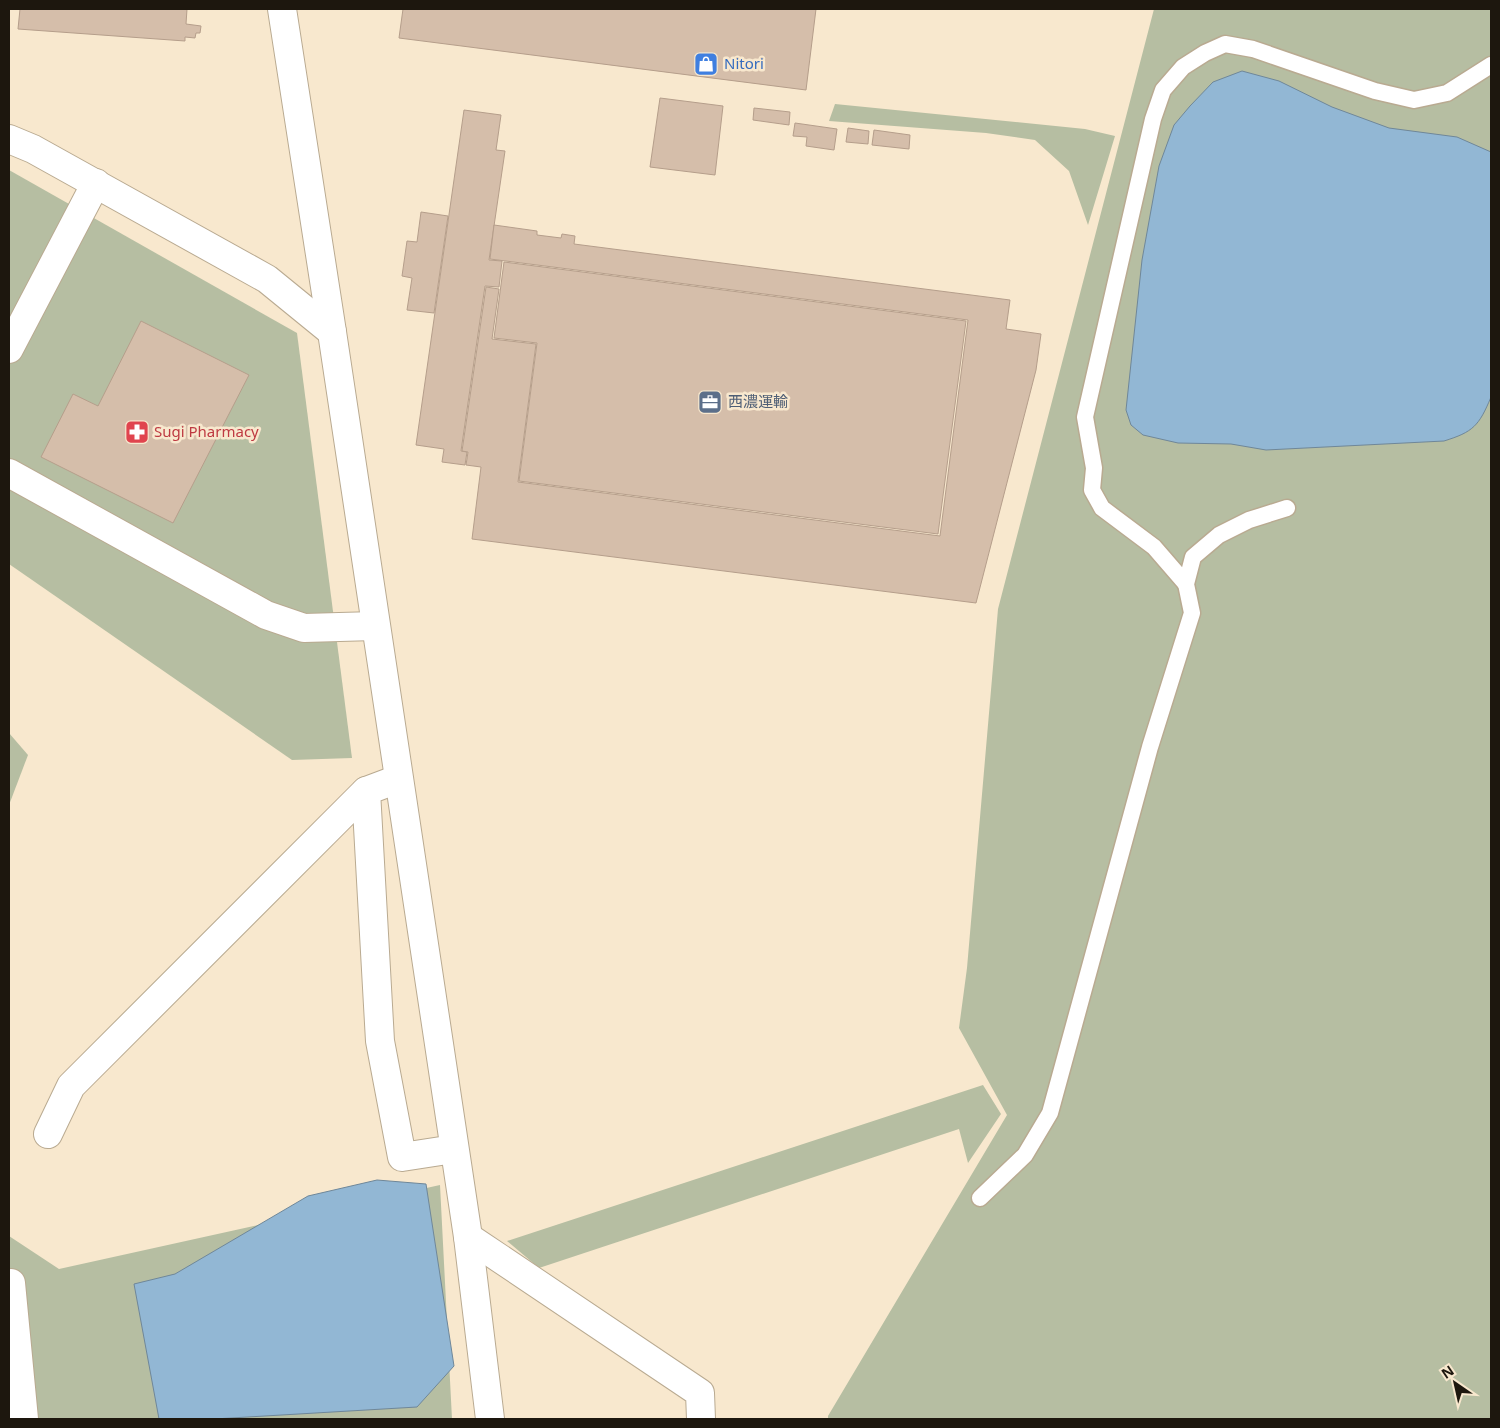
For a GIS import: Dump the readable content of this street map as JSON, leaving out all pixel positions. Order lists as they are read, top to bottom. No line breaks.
{"places":{"shop":["Nitori"],"office":["西濃運輸"],"pharmacy":["Sugi Pharmacy"]},"north":"top left"}
